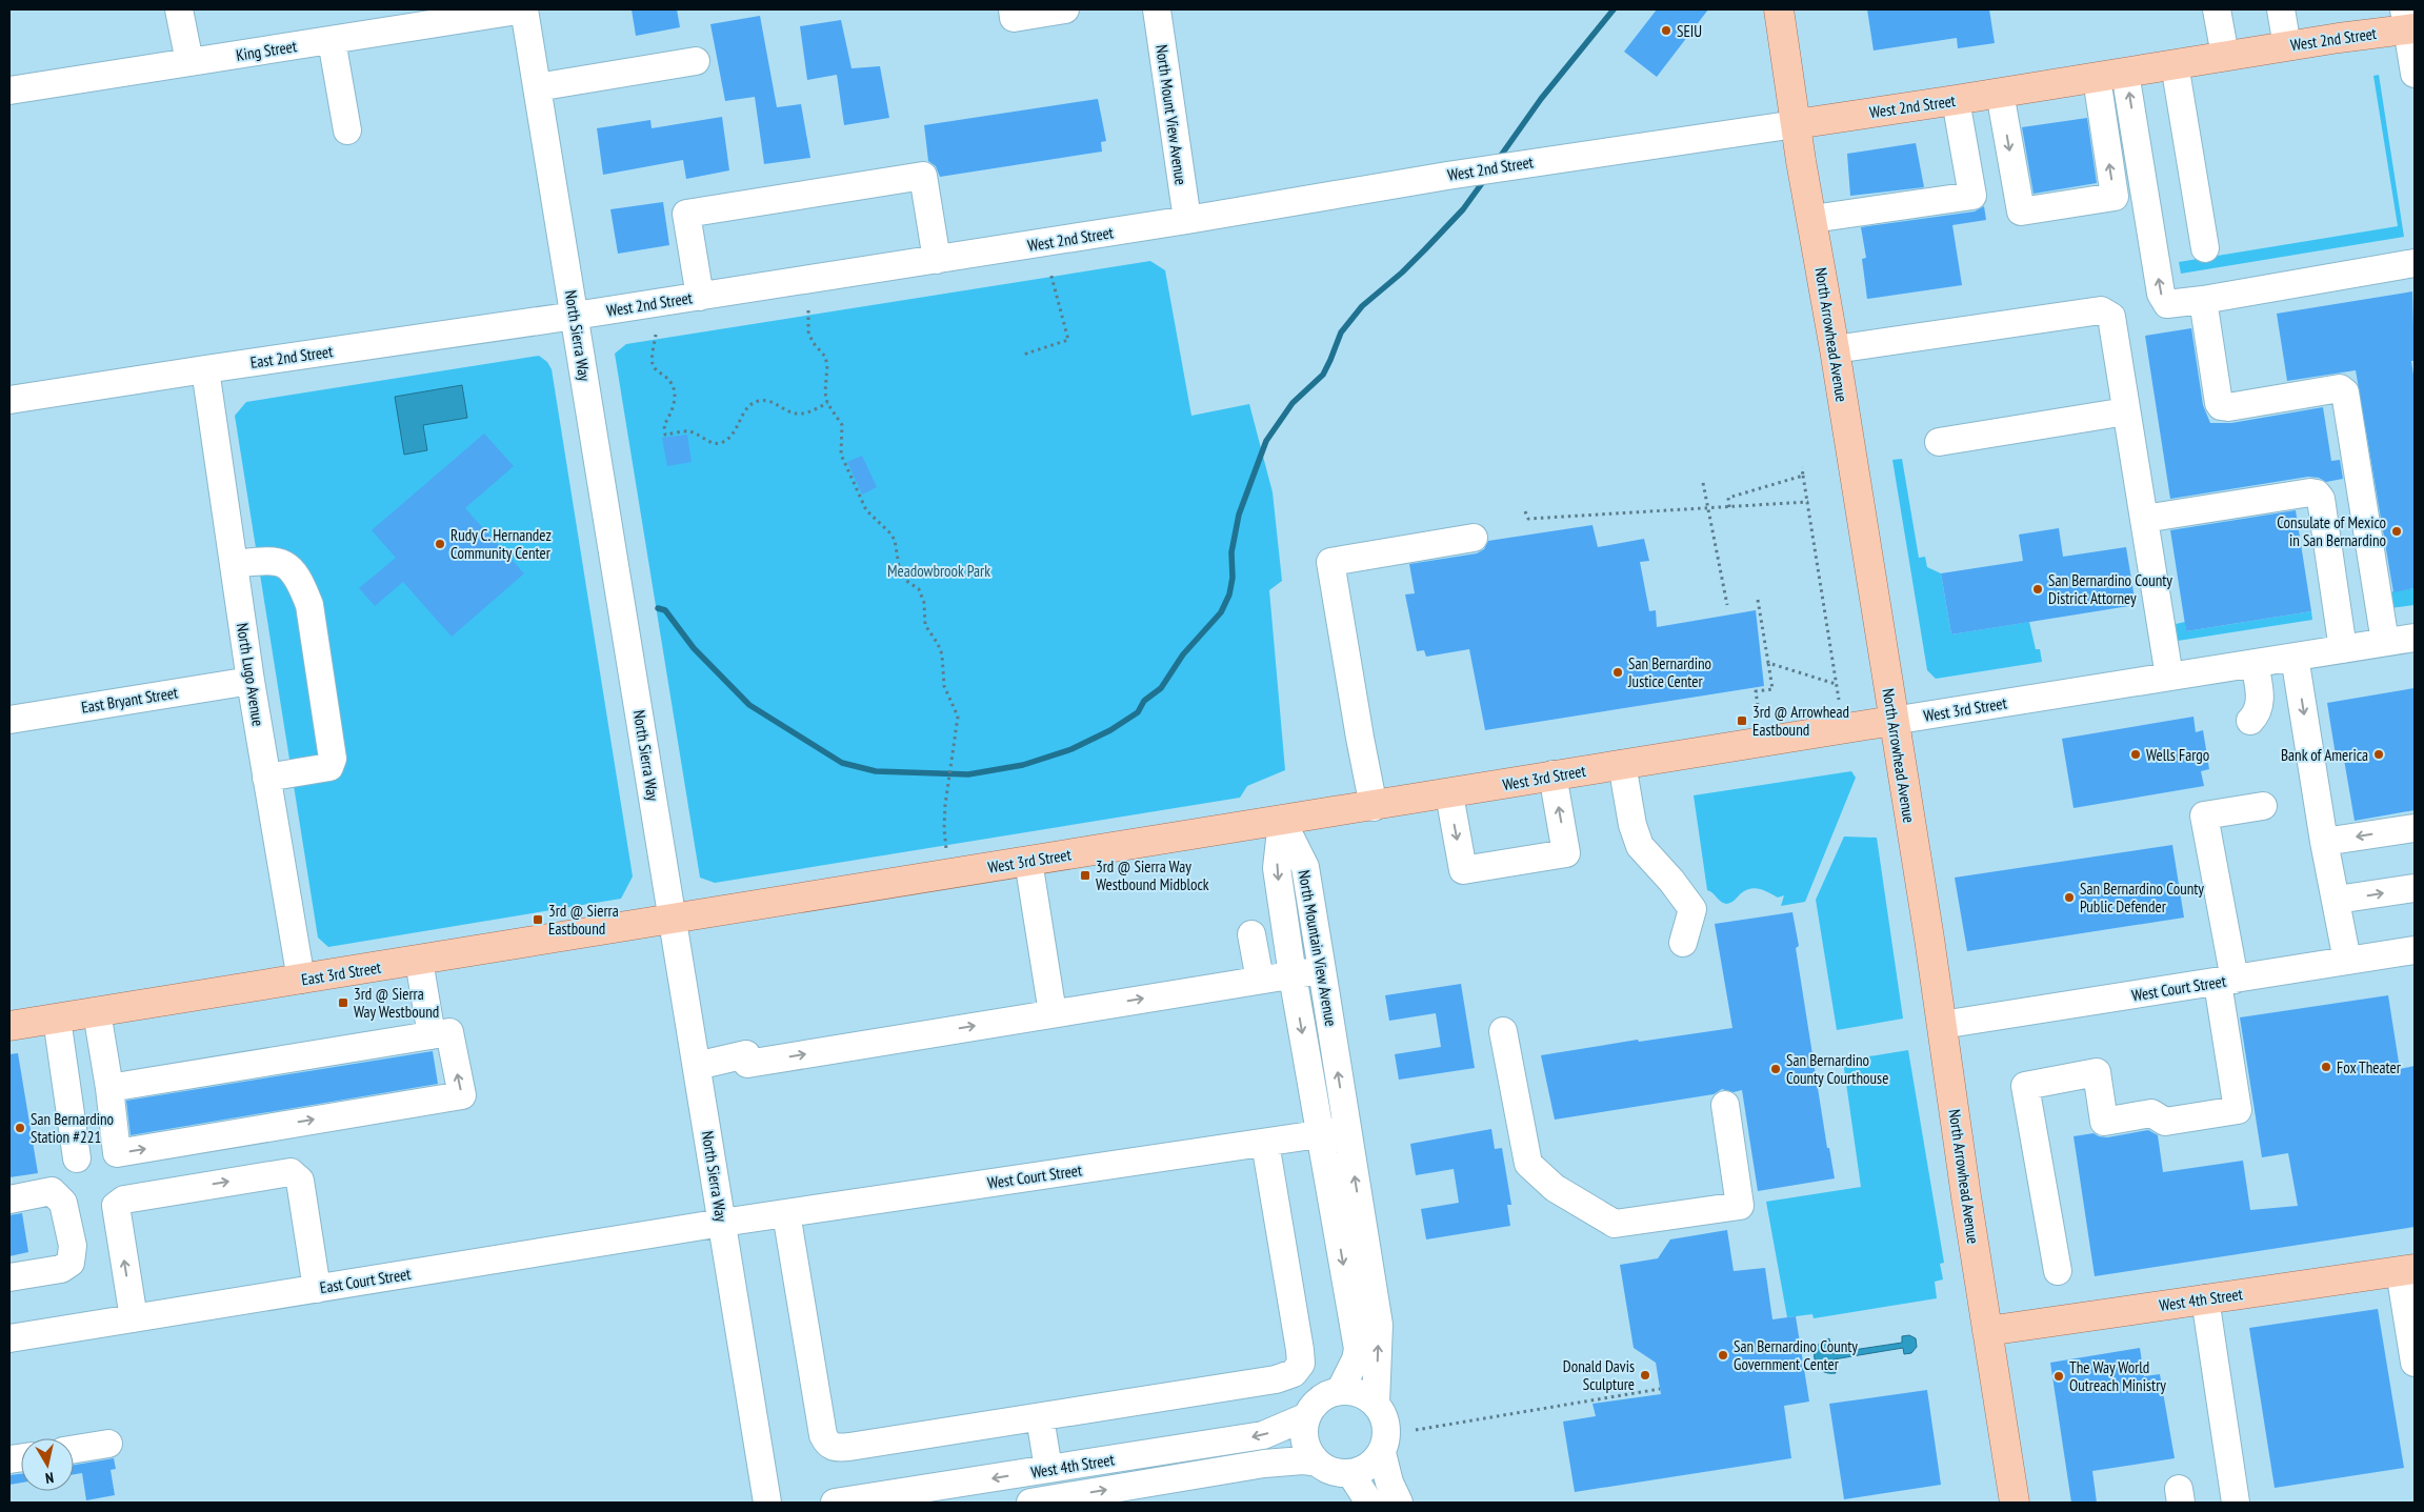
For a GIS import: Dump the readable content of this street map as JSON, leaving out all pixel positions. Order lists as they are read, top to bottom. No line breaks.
{"streets":{"main road":["West 2nd Street","North Arrowhead Avenue","West 3rd Street","East 3rd Street","West 4th Street"],"street":["King Street","North Mount View Avenue","North Sierra Way","East 2nd Street","North Lugo Avenue","East Bryant Street","North Mountain View Avenue","West Court Street","East Court Street"]},"crossings":[["West 2nd Street","North Mount View Avenue"],["West 2nd Street","North Arrowhead Avenue"],["West 2nd Street","North Sierra Way"],["West 2nd Street","East 2nd Street"],["King Street","North Sierra Way"],["North Arrowhead Avenue","West 3rd Street"],["North Arrowhead Avenue","West Court Street"],["North Arrowhead Avenue","West 4th Street"],["North Sierra Way","East 2nd Street"],["North Sierra Way","West 3rd Street"],["North Sierra Way","East 3rd Street"],["North Sierra Way","West Court Street"],["North Sierra Way","East Court Street"],["East 2nd Street","North Lugo Avenue"],["North Lugo Avenue","East Bryant Street"],["North Lugo Avenue","East 3rd Street"],["West 3rd Street","North Mountain View Avenue"],["West 3rd Street","East 3rd Street"],["North Mountain View Avenue","West Court Street"],["North Mountain View Avenue","West 4th Street"],["West Court Street","East Court Street"]],"parks":["Meadowbrook Park"],"places":{"other":["SEIU","Consulate of Mexico in San Bernardino","Rudy C. Hernandez Community Center","San Bernardino County District Attorney","San Bernardino Justice Center","Wells Fargo","Bank of America","San Bernardino County Public Defender","Fox Theater","San Bernardino County Courthouse","San Bernardino Station #221","San Bernardino County Government Center","Donald Davis Sculpture","The Way World Outreach Ministry"],"transit":["3rd @ Arrowhead Eastbound","3rd @ Sierra Way Westbound Midblock","3rd @ Sierra Eastbound","3rd @ Sierra Way Westbound"]},"north":"bottom"}
